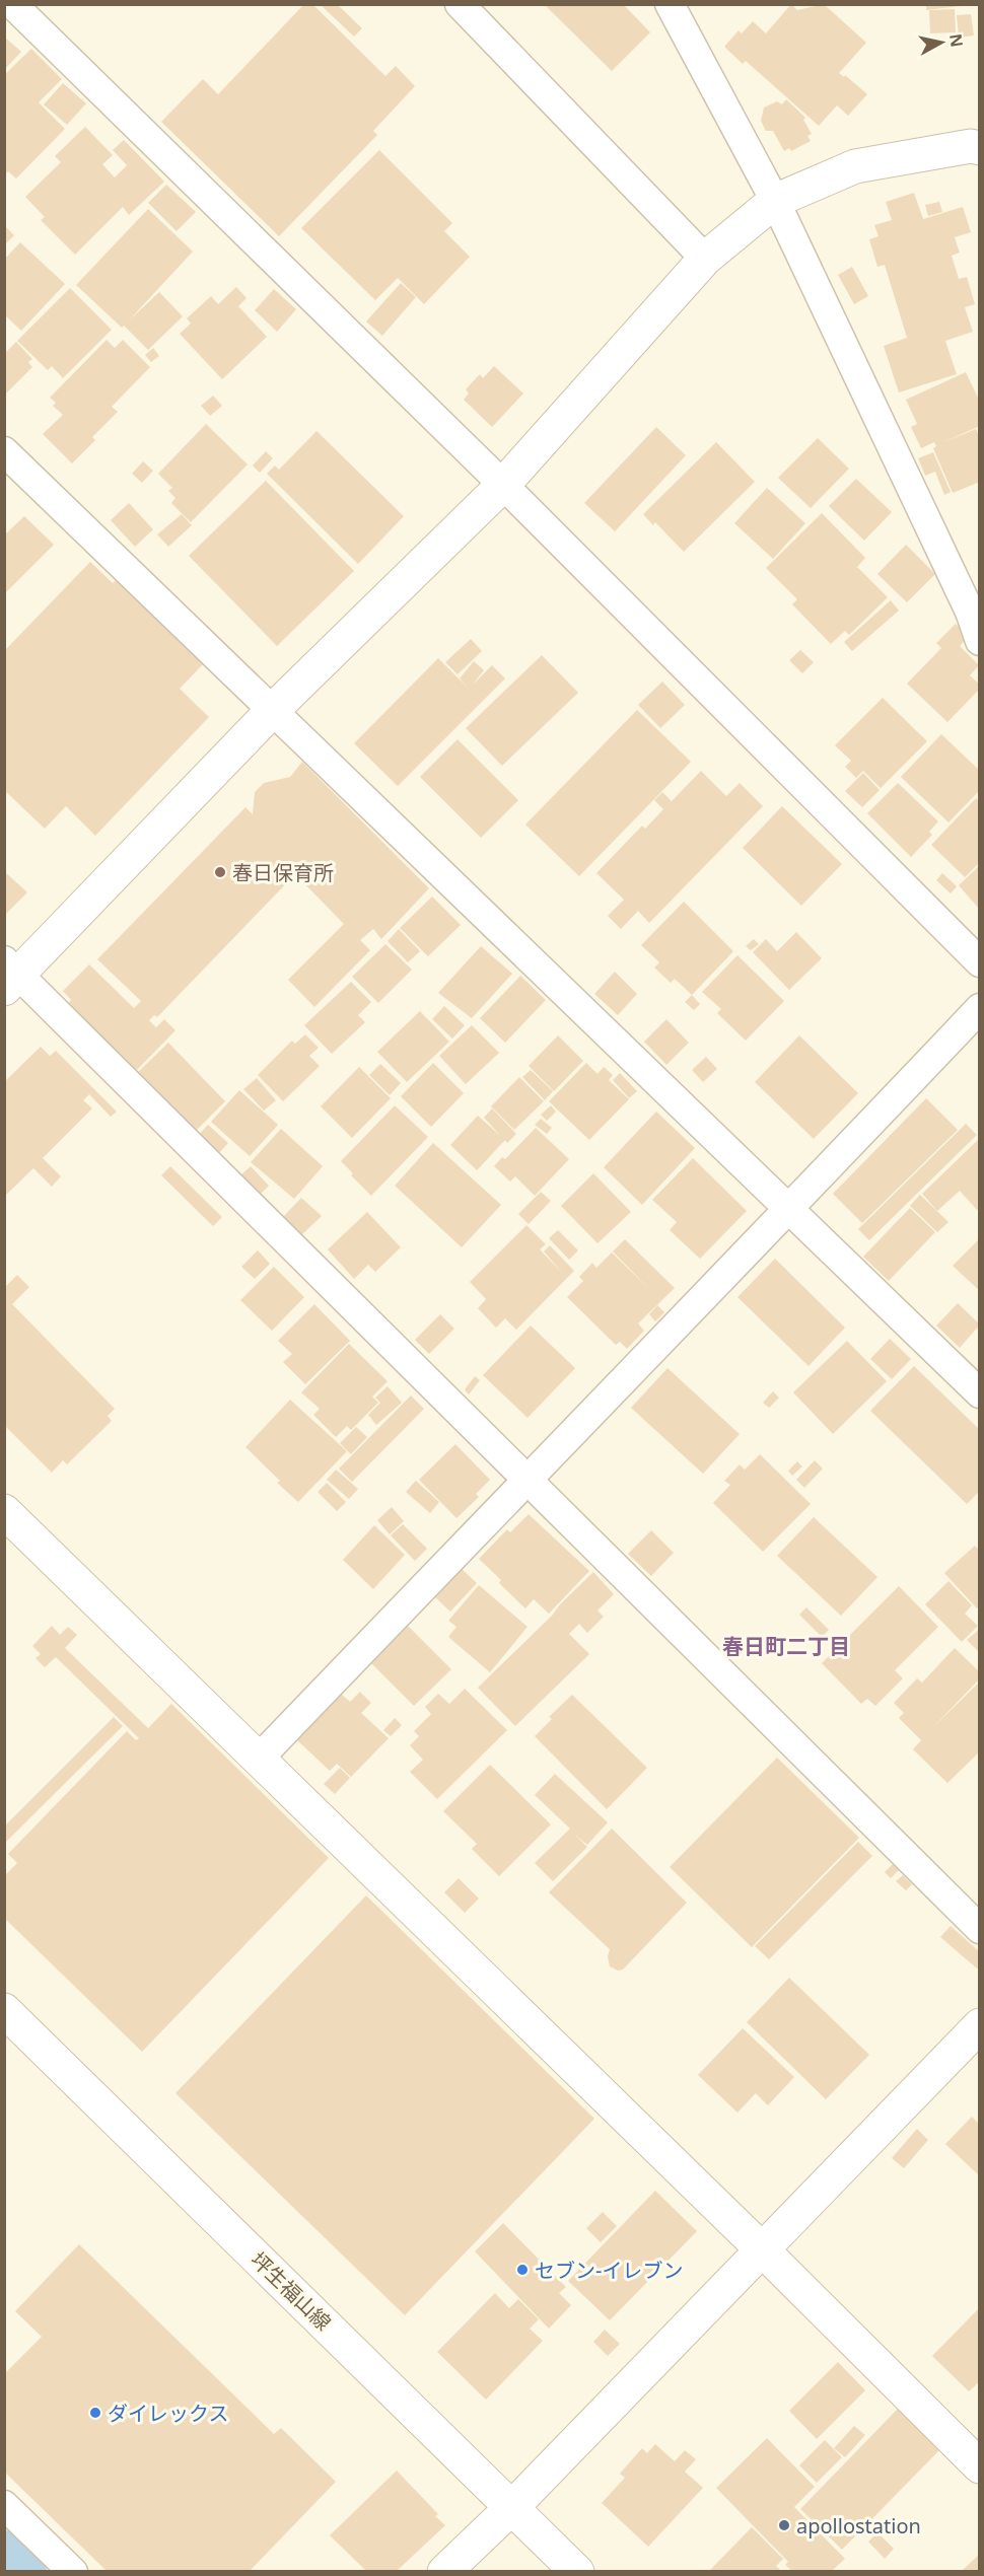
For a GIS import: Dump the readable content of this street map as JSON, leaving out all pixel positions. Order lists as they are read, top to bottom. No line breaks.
{"streets":{"street":["坪生福山線"]},"districts":["春日町二丁目"],"places":["春日保育所","セブン-イレブン","ダイレックス","apollostation"],"north":"right"}
